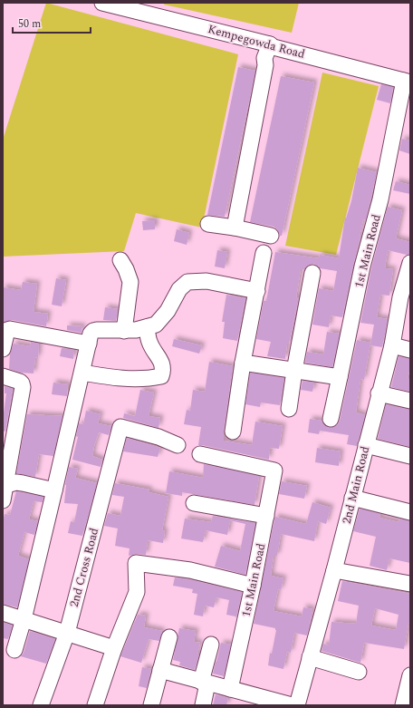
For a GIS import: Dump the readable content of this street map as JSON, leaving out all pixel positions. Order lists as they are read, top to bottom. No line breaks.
{"streets":{"street":["Kempegowda Road","1st Main Road","2nd Main Road","2nd Cross Road"]},"crossings":[["Kempegowda Road","1st Main Road"]],"scale_bar":"50 m"}
